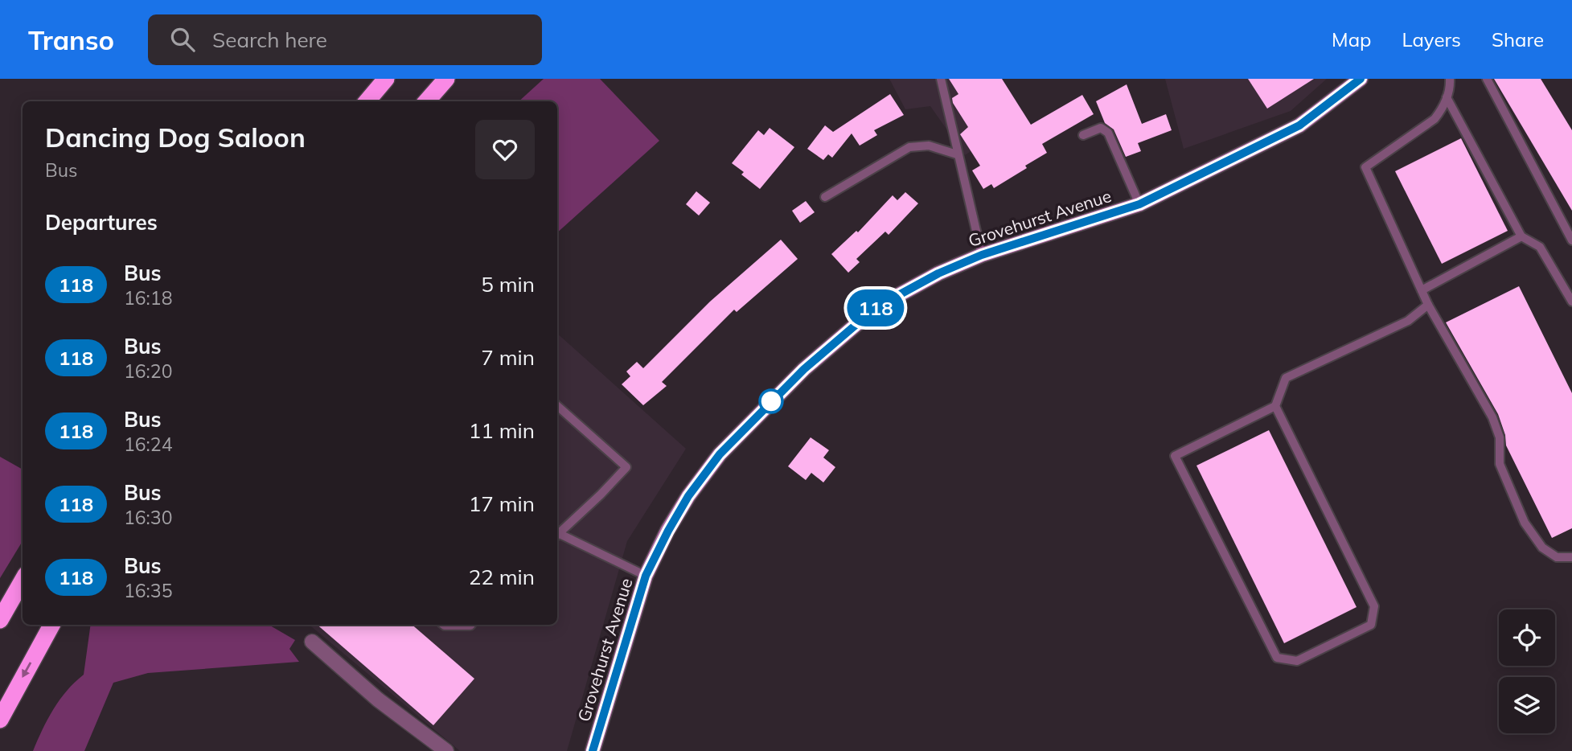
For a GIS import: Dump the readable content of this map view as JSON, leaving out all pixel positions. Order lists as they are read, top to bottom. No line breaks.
{"streets":{"street":["Grovehurst Avenue"]},"lines":["bus line 118"],"page":{"header":"Transo","search":"Search here","nav":["Map","Layers","Share"],"on_map":"118","heading":[["Dancing Dog Saloon","Bus"],"Departures"],"list":[{"mark":"118","name":"Bus","note":"16:18","value":"5 min"},{"mark":"118","name":"Bus","note":"16:20","value":"7 min"},{"mark":"118","name":"Bus","note":"16:24","value":"11 min"},{"mark":"118","name":"Bus","note":"16:30","value":"17 min"},{"mark":"118","name":"Bus","note":"16:35","value":"22 min"}]}}
